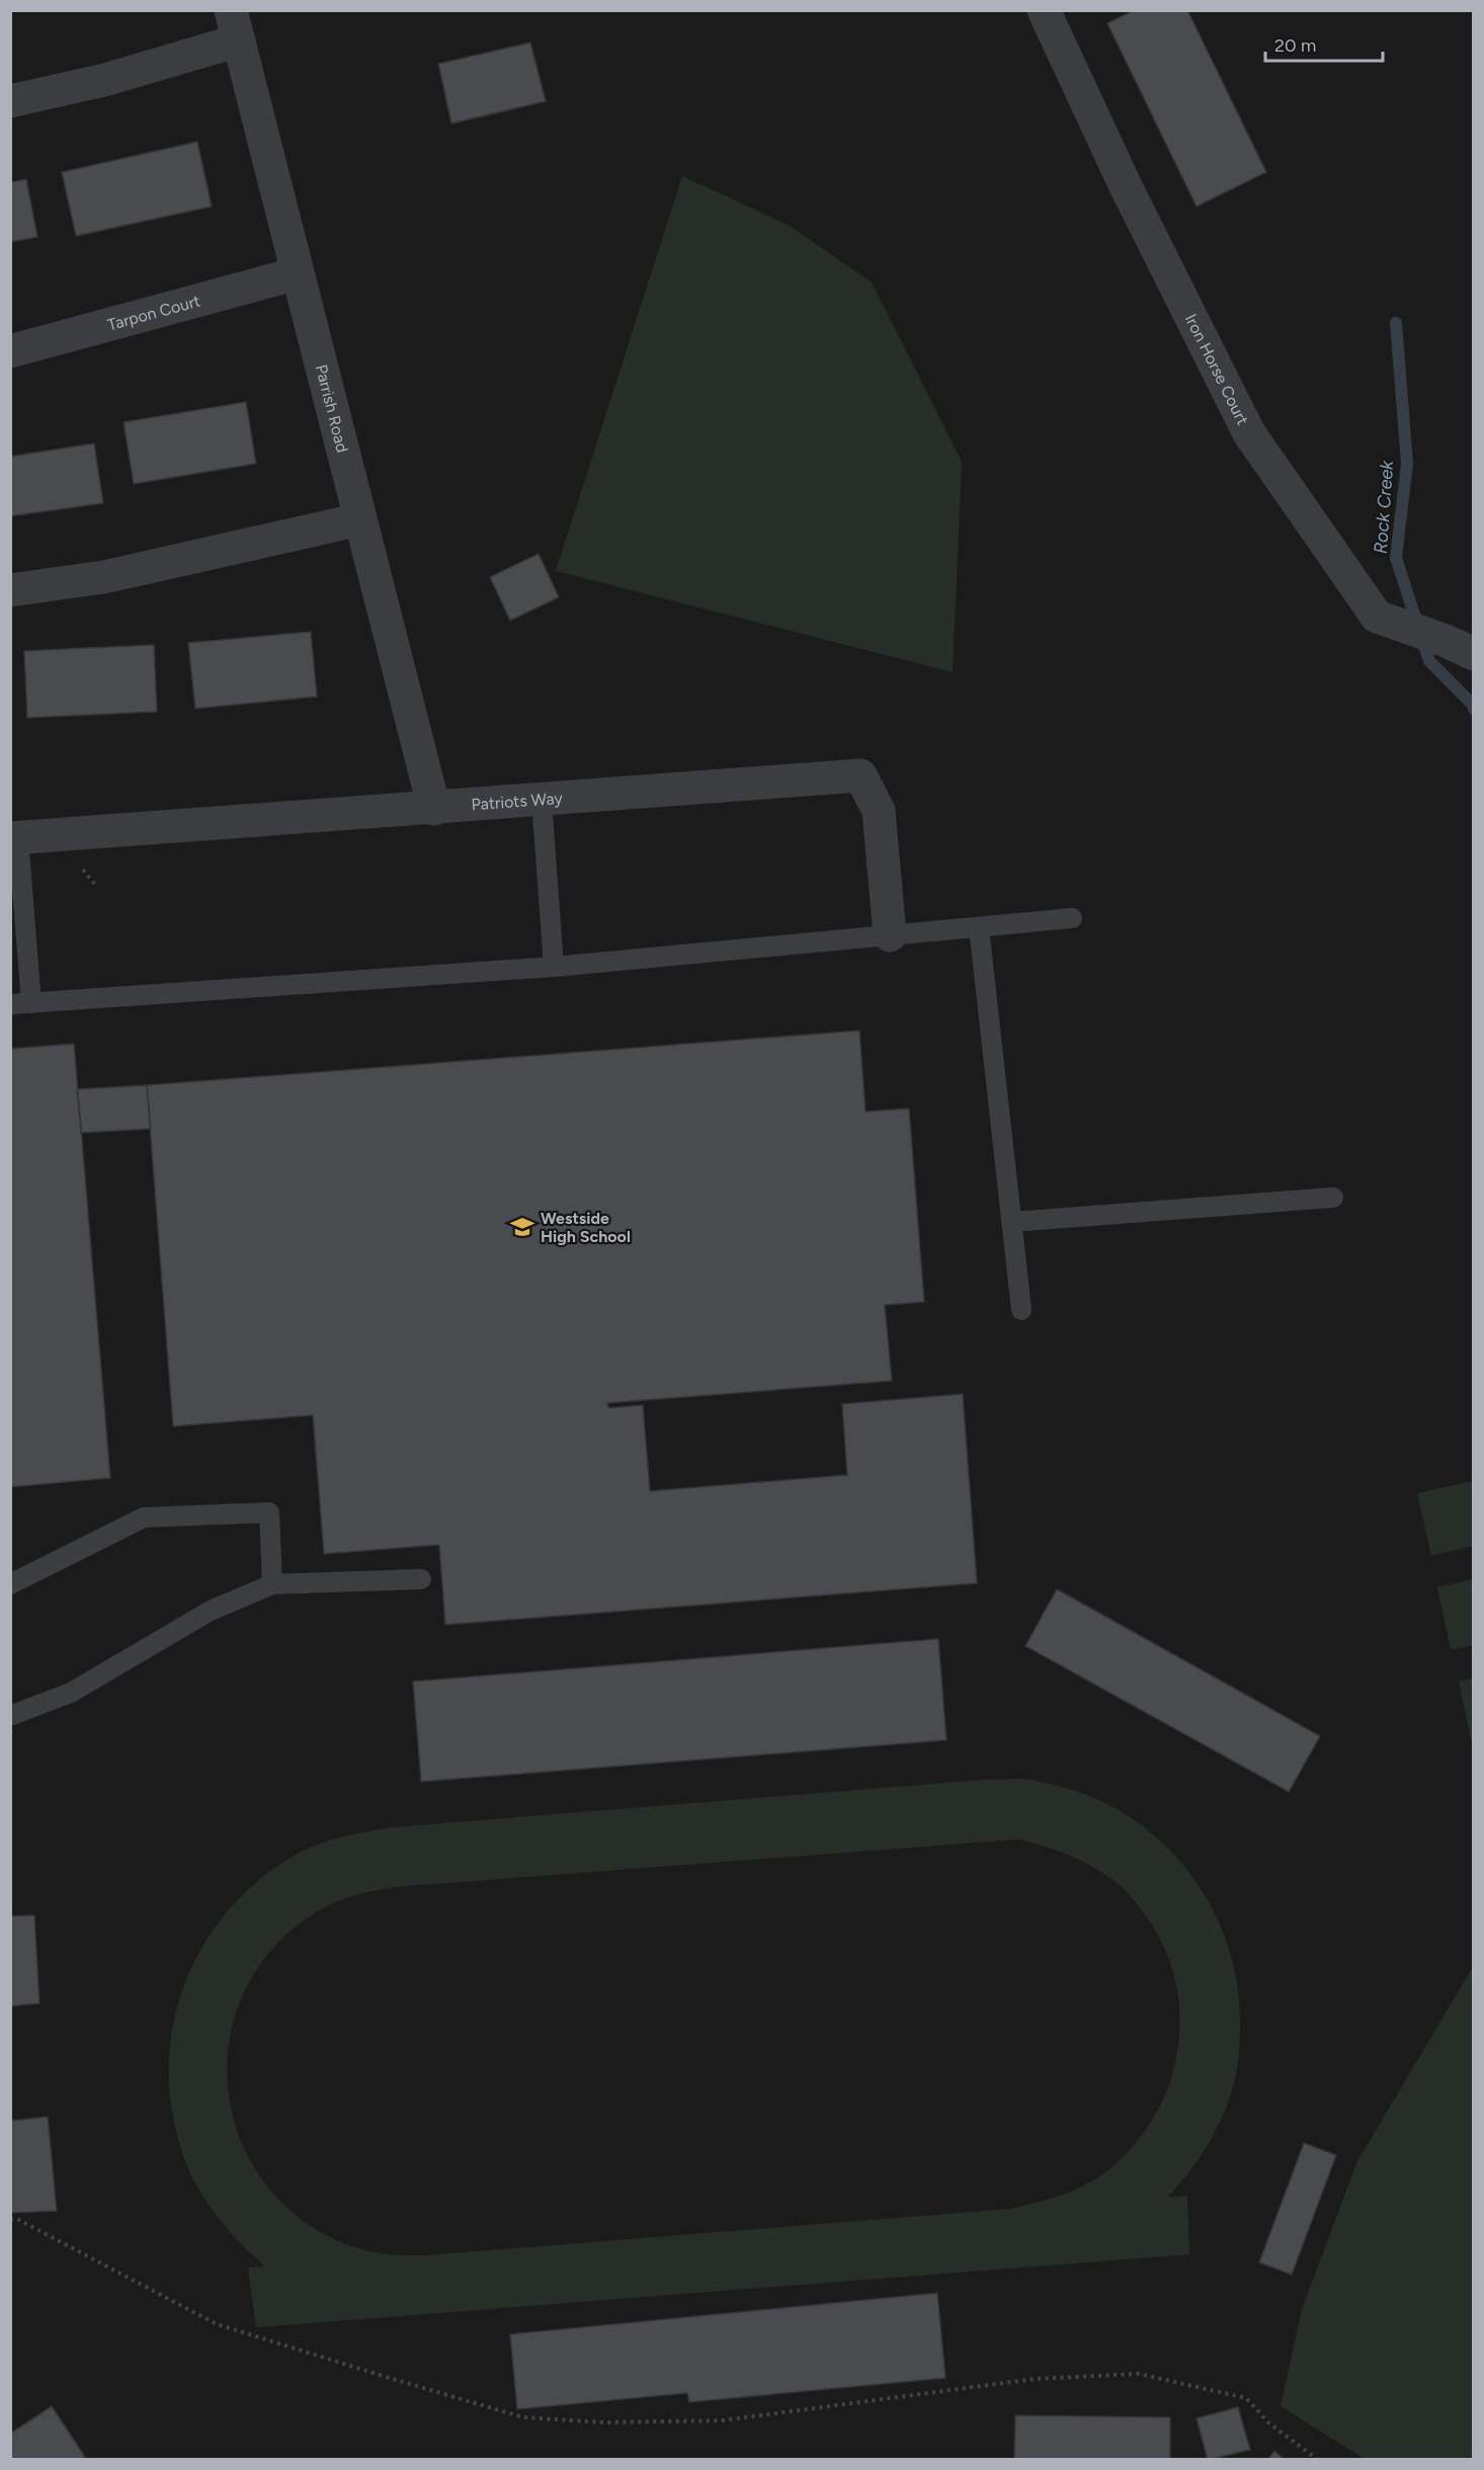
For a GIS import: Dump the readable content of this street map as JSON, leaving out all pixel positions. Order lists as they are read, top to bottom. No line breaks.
{"streets":{"street":["Tarpon Court","Iron Horse Court","Parrish Road","Patriots Way"]},"crossings":[["Tarpon Court","Parrish Road"],["Parrish Road","Patriots Way"]],"water":["Rock Creek"],"places":{"school or university":["Westside High School"]},"scale_bar":"20 m"}
